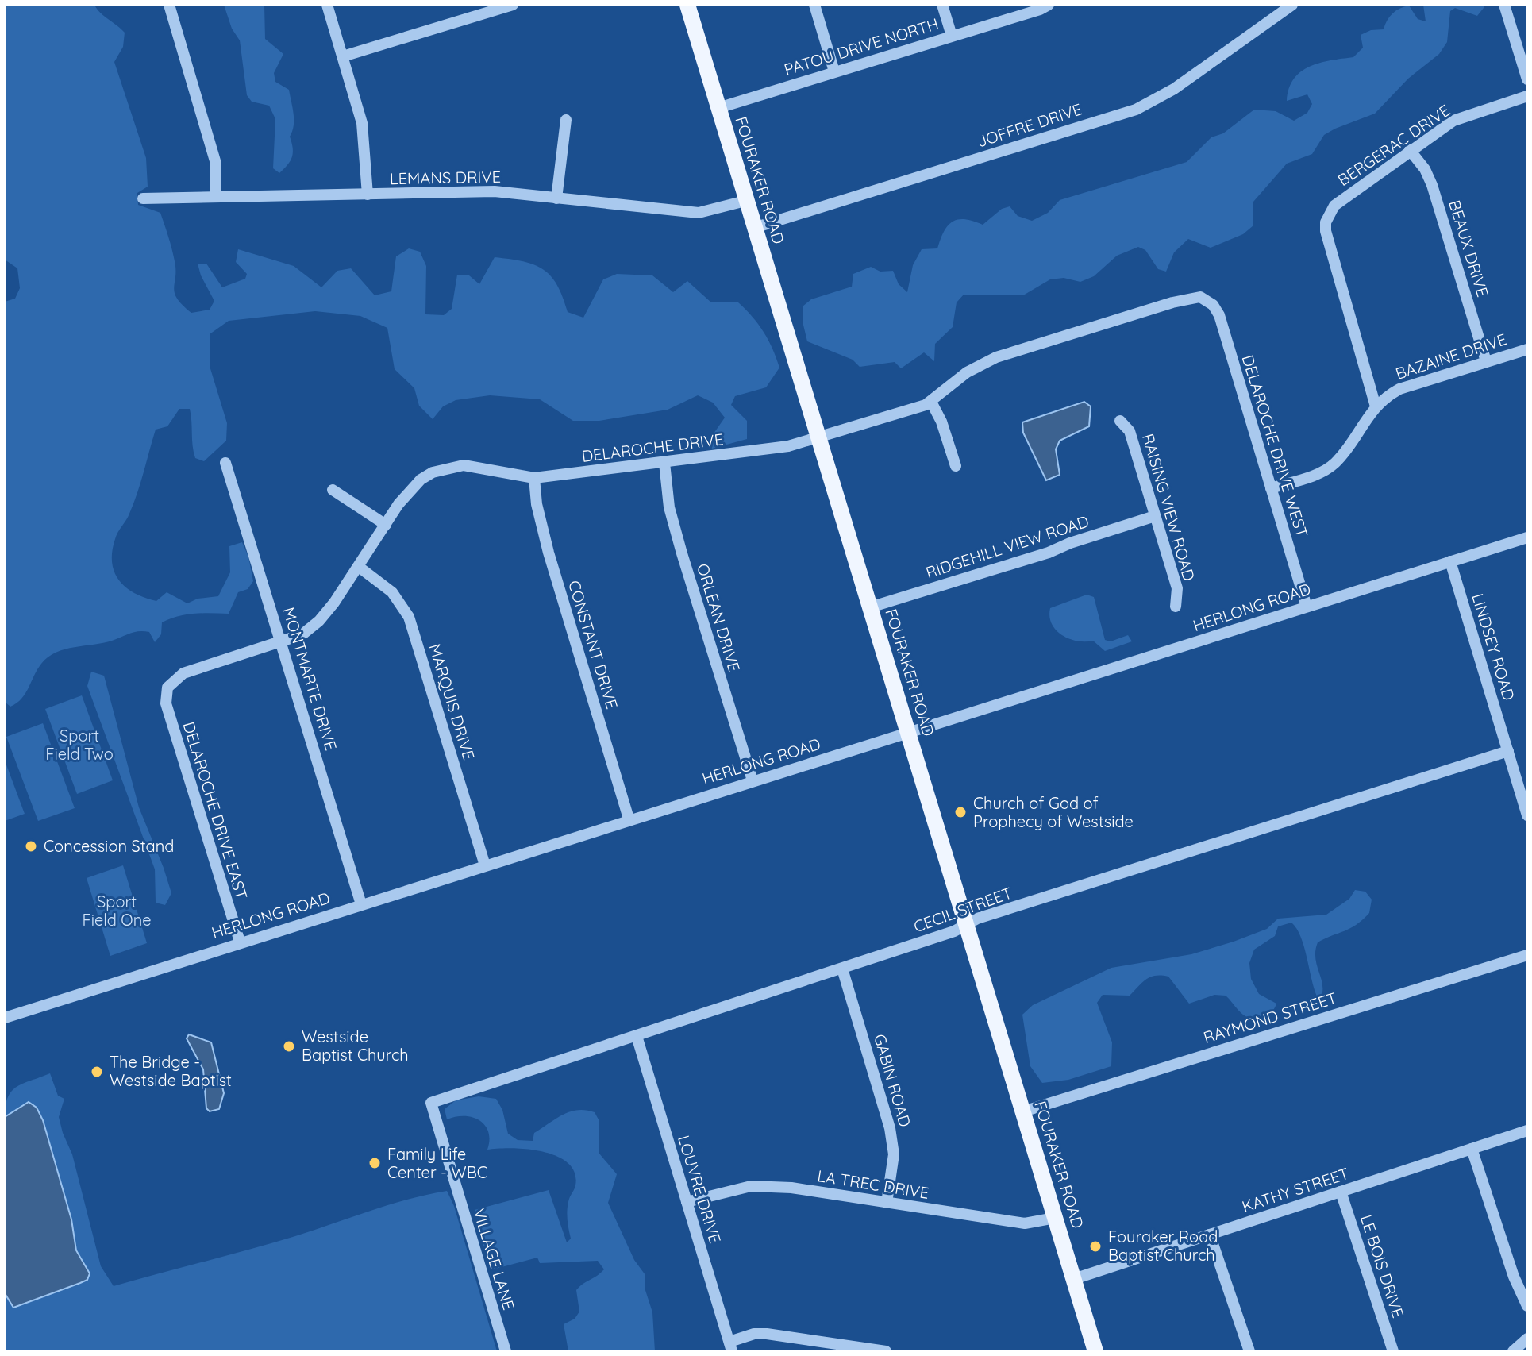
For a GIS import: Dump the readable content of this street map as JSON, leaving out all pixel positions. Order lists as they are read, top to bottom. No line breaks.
{"streets":{"main road":["FOURAKER ROAD"],"street":["PATOU DRIVE NORTH","JOFFRE DRIVE","BERGERAC DRIVE","LEMANS DRIVE","BEAUX DRIVE","BAZAINE DRIVE","DELAROCHE DRIVE WEST","DELAROCHE DRIVE","RAISING VIEW ROAD","RIDGEHILL VIEW ROAD","HERLONG ROAD","ORLEAN DRIVE","CONSTANT DRIVE","LINDSEY ROAD","MONTMARTE DRIVE","MARQUIS DRIVE","DELAROCHE DRIVE EAST","CECIL STREET","RAYMOND STREET","GABIN ROAD","LA TREC DRIVE","LOUVRE DRIVE","KATHY STREET","VILLAGE LANE","LE BOIS DRIVE"]},"crossings":[["PATOU DRIVE NORTH","FOURAKER ROAD"],["JOFFRE DRIVE","FOURAKER ROAD"],["BERGERAC DRIVE","BEAUX DRIVE"],["BERGERAC DRIVE","BAZAINE DRIVE"],["LEMANS DRIVE","FOURAKER ROAD"],["FOURAKER ROAD","DELAROCHE DRIVE"],["FOURAKER ROAD","RIDGEHILL VIEW ROAD"],["FOURAKER ROAD","HERLONG ROAD"],["FOURAKER ROAD","CECIL STREET"],["FOURAKER ROAD","RAYMOND STREET"],["FOURAKER ROAD","LA TREC DRIVE"],["FOURAKER ROAD","KATHY STREET"],["BEAUX DRIVE","BAZAINE DRIVE"],["BAZAINE DRIVE","DELAROCHE DRIVE WEST"],["DELAROCHE DRIVE WEST","DELAROCHE DRIVE"],["DELAROCHE DRIVE WEST","HERLONG ROAD"],["DELAROCHE DRIVE","ORLEAN DRIVE"],["DELAROCHE DRIVE","CONSTANT DRIVE"],["DELAROCHE DRIVE","MONTMARTE DRIVE"],["DELAROCHE DRIVE","MARQUIS DRIVE"],["DELAROCHE DRIVE","DELAROCHE DRIVE EAST"],["RAISING VIEW ROAD","RIDGEHILL VIEW ROAD"],["HERLONG ROAD","ORLEAN DRIVE"],["HERLONG ROAD","CONSTANT DRIVE"],["HERLONG ROAD","LINDSEY ROAD"],["HERLONG ROAD","MONTMARTE DRIVE"],["HERLONG ROAD","MARQUIS DRIVE"],["HERLONG ROAD","DELAROCHE DRIVE EAST"],["LINDSEY ROAD","CECIL STREET"],["CECIL STREET","GABIN ROAD"],["CECIL STREET","LOUVRE DRIVE"],["CECIL STREET","VILLAGE LANE"],["GABIN ROAD","LA TREC DRIVE"],["LA TREC DRIVE","LOUVRE DRIVE"],["KATHY STREET","LE BOIS DRIVE"]],"parks":["Sport Field Two","Sport Field One"],"places":["Church of God of Prophecy of Westside","Concession Stand","Westside Baptist Church","The Bridge - Westside Baptist","Family Life Center - WBC","Fouraker Road Baptist Church"]}
